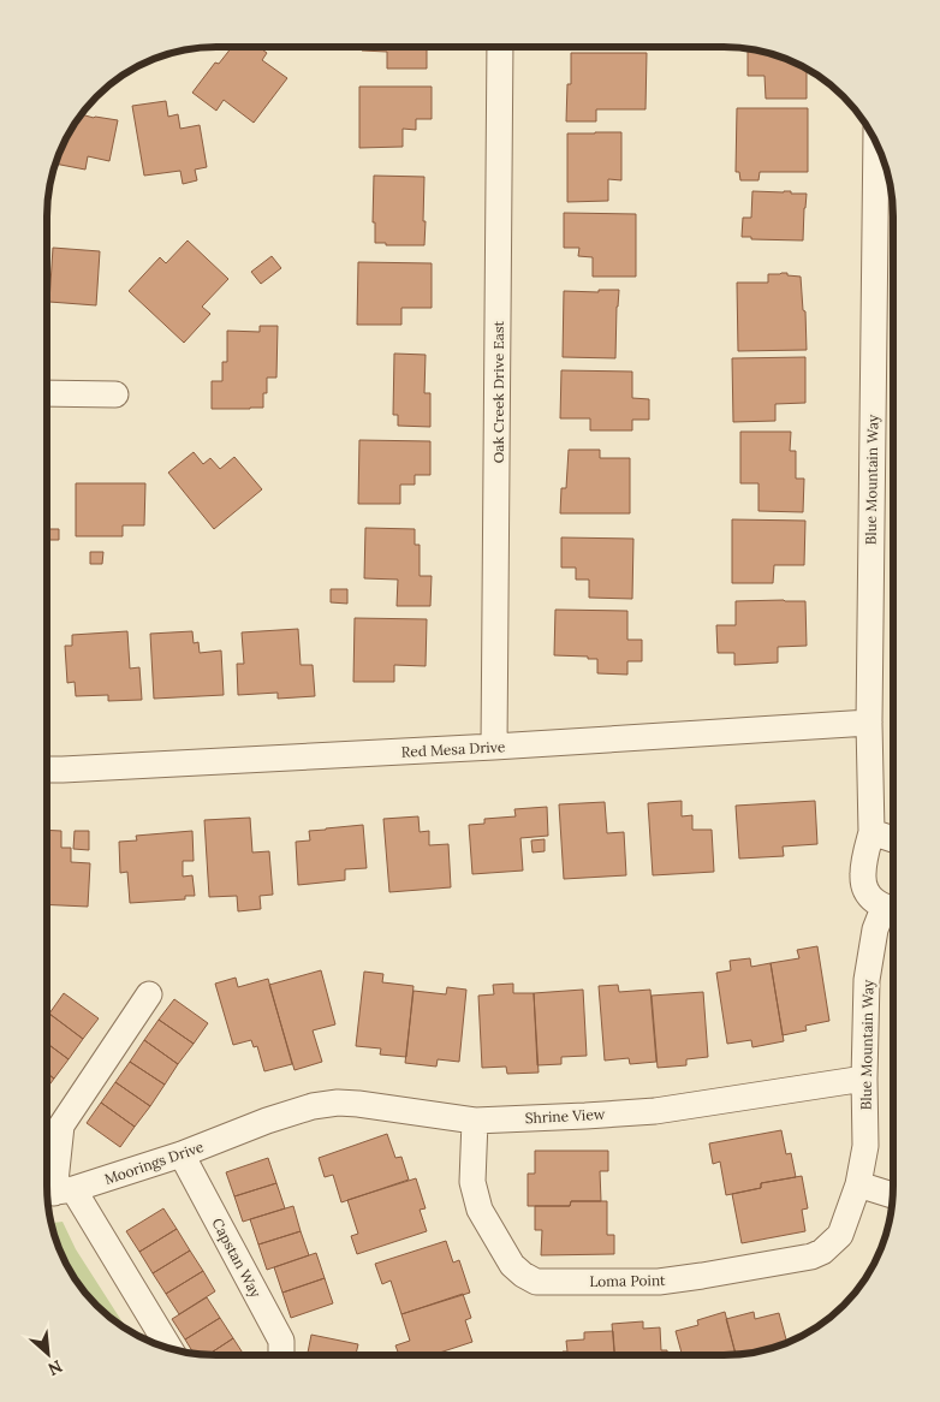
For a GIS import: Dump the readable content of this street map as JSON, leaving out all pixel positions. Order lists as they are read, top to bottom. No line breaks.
{"streets":{"street":["Oak Creek Drive East","Blue Mountain Way","Red Mesa Drive","Shrine View","Moorings Drive","Capstan Way","Loma Point"]},"crossings":[["Oak Creek Drive East","Red Mesa Drive"],["Blue Mountain Way","Red Mesa Drive"],["Blue Mountain Way","Shrine View"],["Blue Mountain Way","Loma Point"],["Shrine View","Moorings Drive"],["Shrine View","Loma Point"],["Moorings Drive","Capstan Way"]],"north":"bottom right"}
